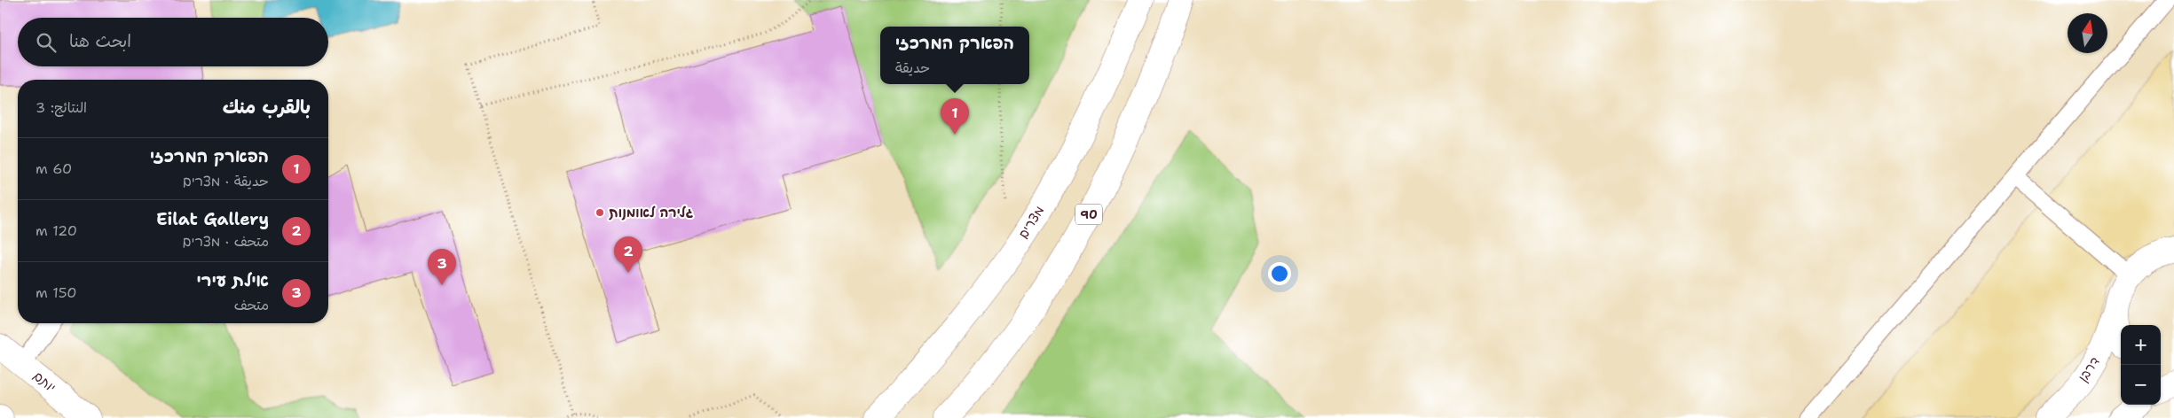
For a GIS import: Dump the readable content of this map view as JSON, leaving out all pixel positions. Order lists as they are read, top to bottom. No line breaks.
{"streets":{"main road":["90","מצרים","דרבן","יותם"]},"places":["גלירה לאומנות"],"north":"top","page":{"search":"ابحث هنا","popup":["הפארק המרכזי","حديقة"],"heading":["بالقرب منك","النتائج: 3"],"pins":["1","2","3"],"list":[{"mark":"1","name":"הפארק המרכזי","note":"حديقة · מצרים","value":"60 m"},{"mark":"2","name":"Eilat Gallery","note":"متحف · מצרים","value":"120 m"},{"mark":"3","name":"אילת עירי","note":"متحف","value":"150 m"}],"map_buttons":["+","−"]}}
